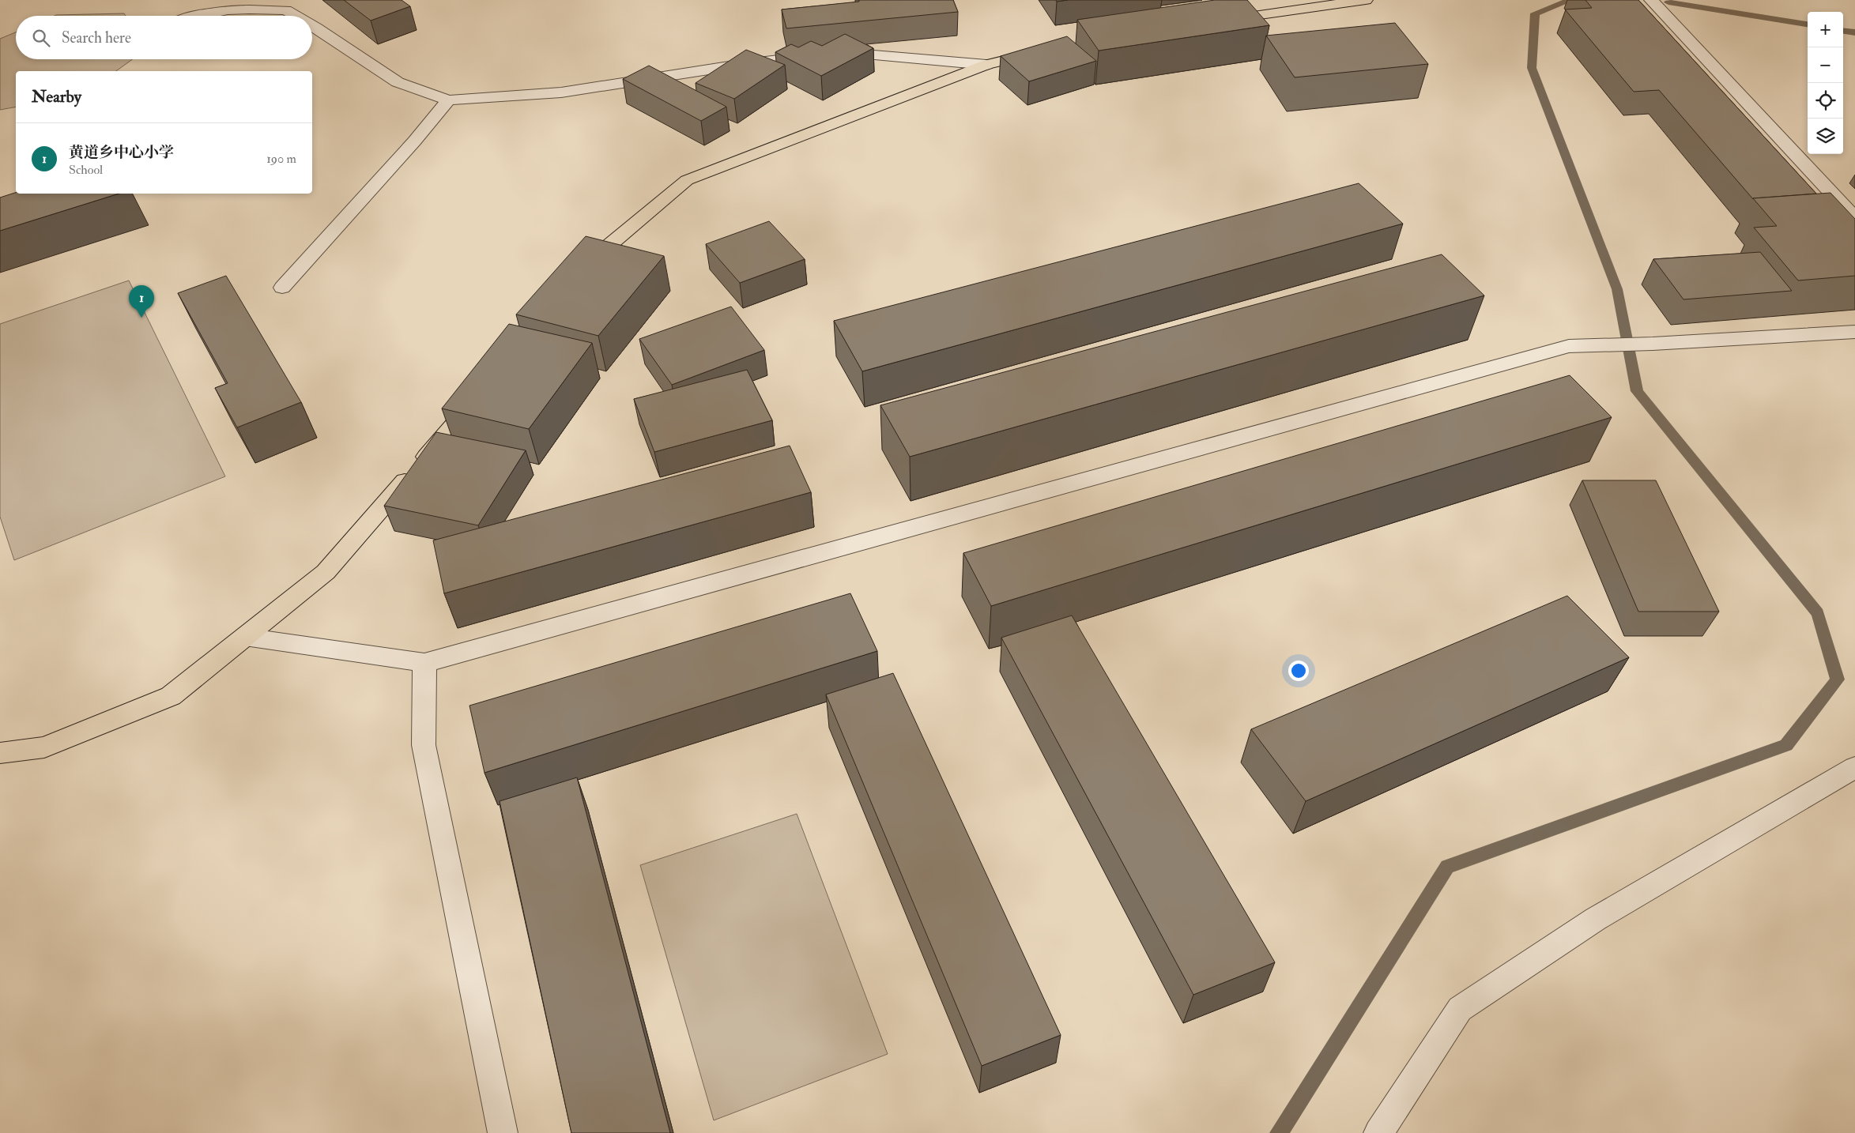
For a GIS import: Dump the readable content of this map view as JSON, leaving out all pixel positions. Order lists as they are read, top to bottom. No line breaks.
{"page":{"map_buttons":["+","−"],"search":"Search here","heading":"Nearby","list":[{"mark":"1","name":"黄道乡中心小学","note":"School","value":"190 m"}],"pins":"1"}}
